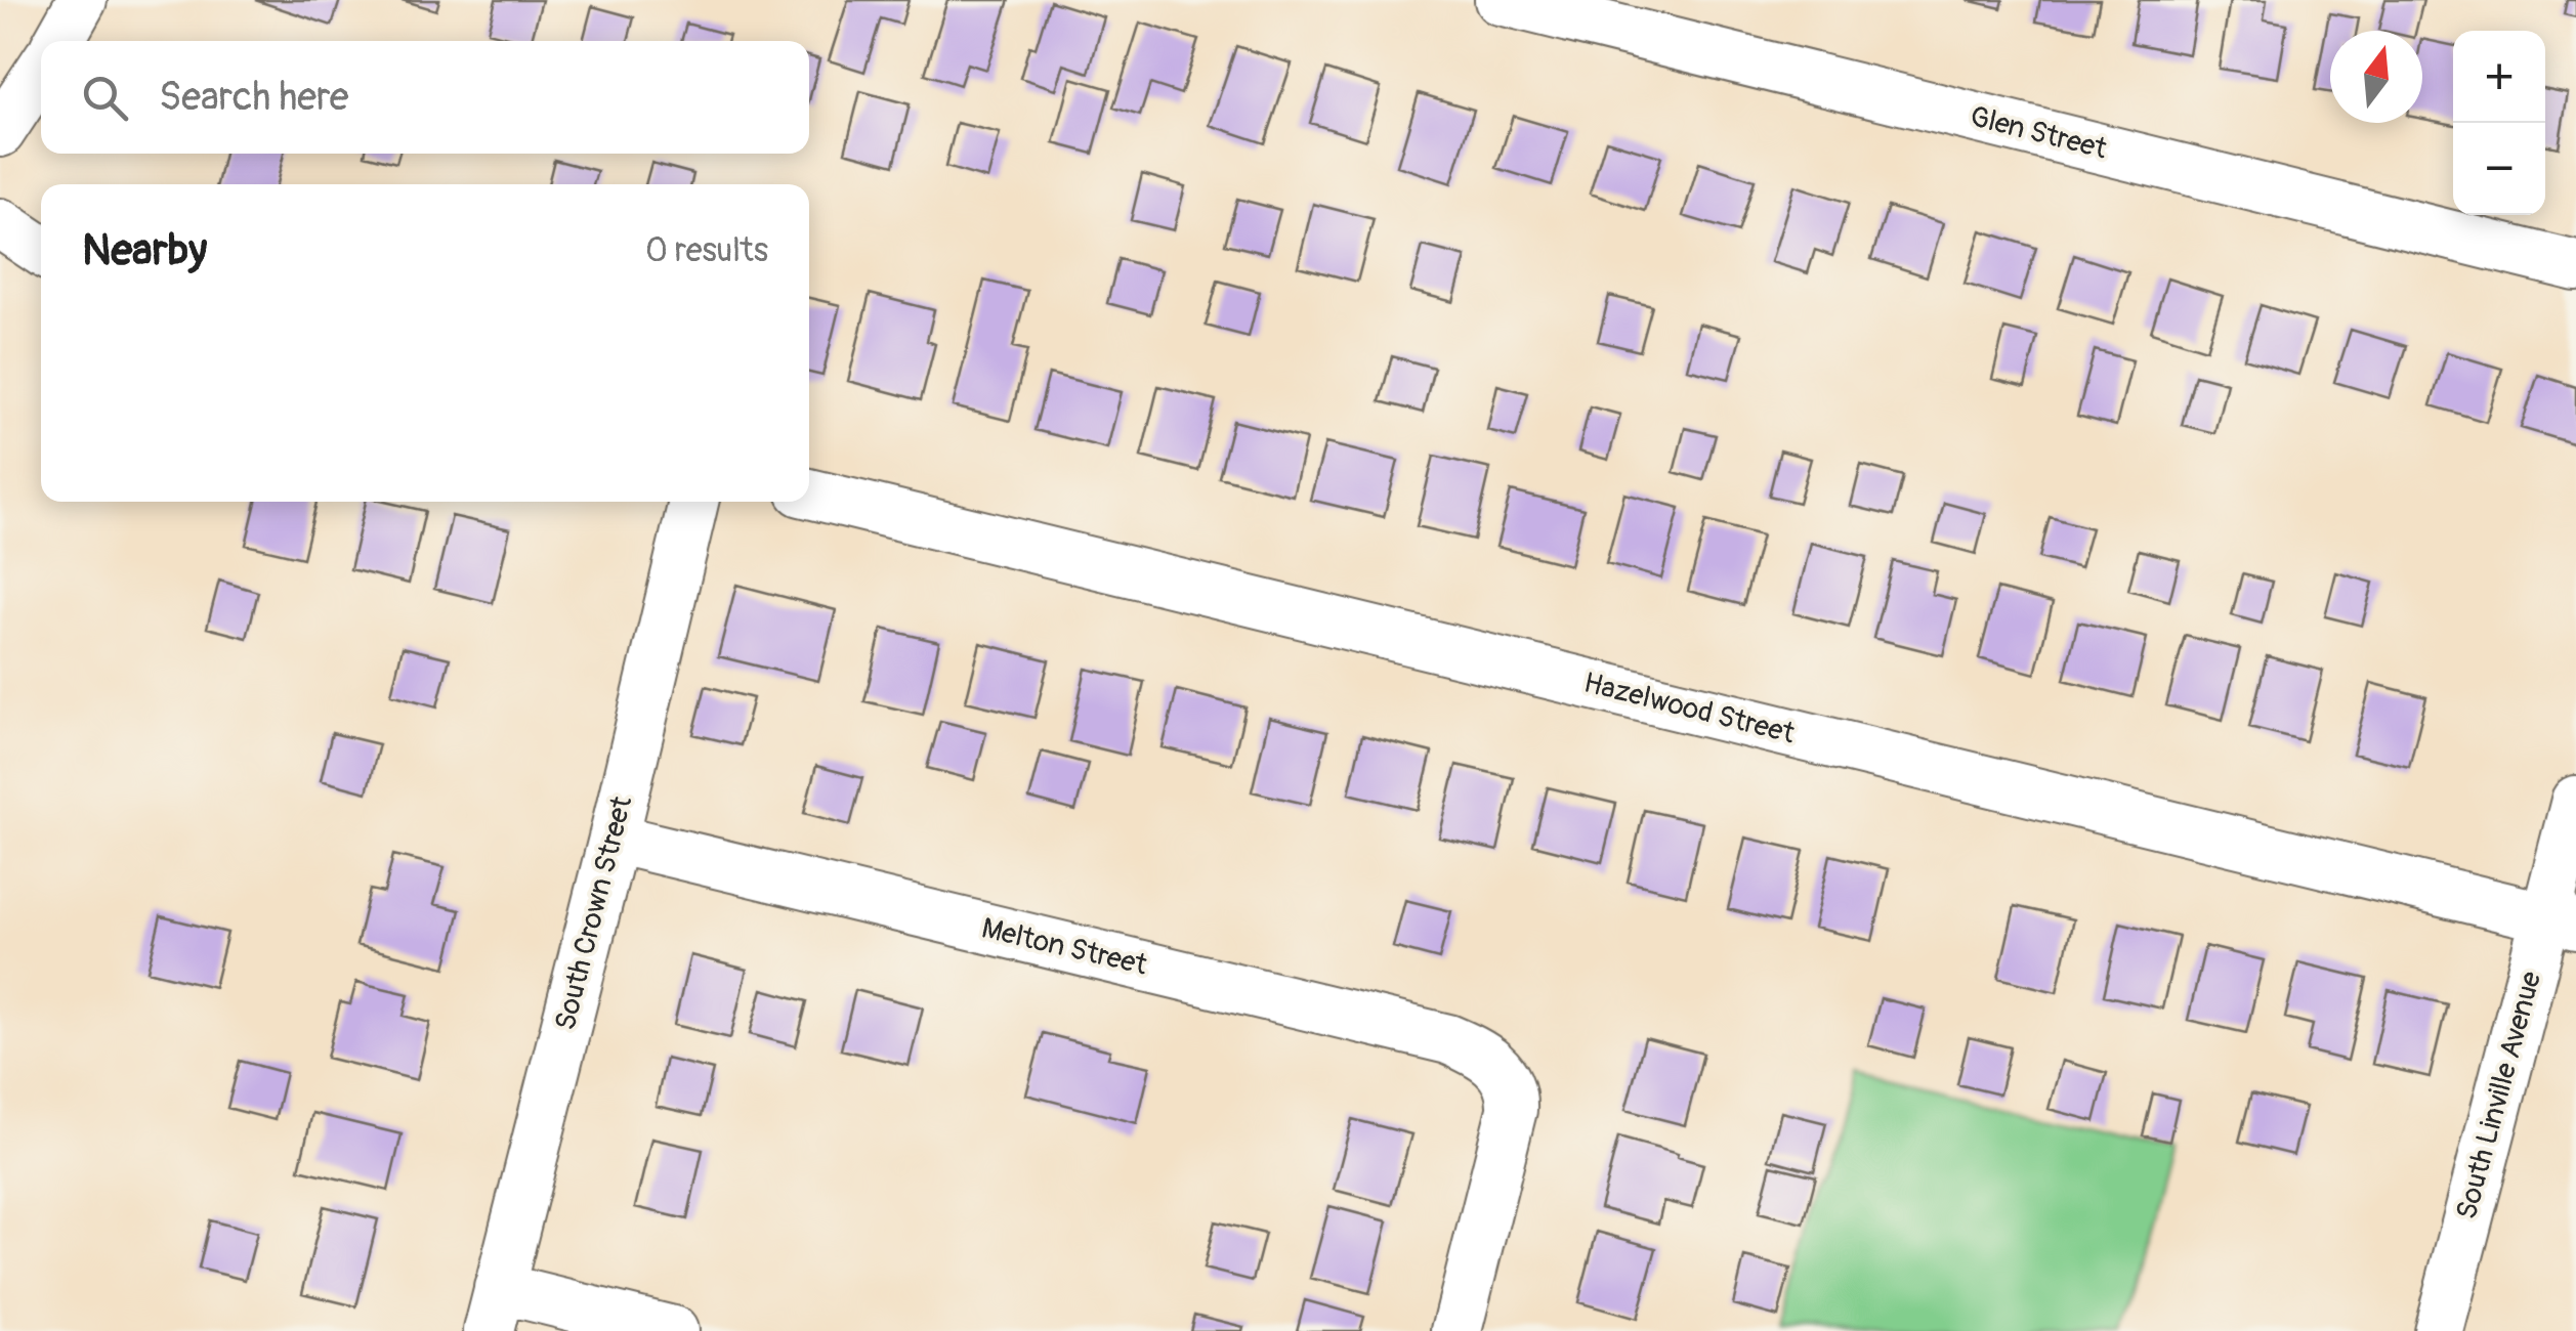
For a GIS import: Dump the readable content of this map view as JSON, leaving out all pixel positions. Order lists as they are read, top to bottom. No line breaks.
{"streets":{"street":["Glen Street","Hazelwood Street","South Crown Street","Melton Street","South Linville Avenue"]},"crossings":[["Hazelwood Street","South Linville Avenue"],["South Crown Street","Melton Street"]],"north":"top","page":{"map_buttons":["+","−"],"search":"Search here","heading":["Nearby","0 results"]}}
